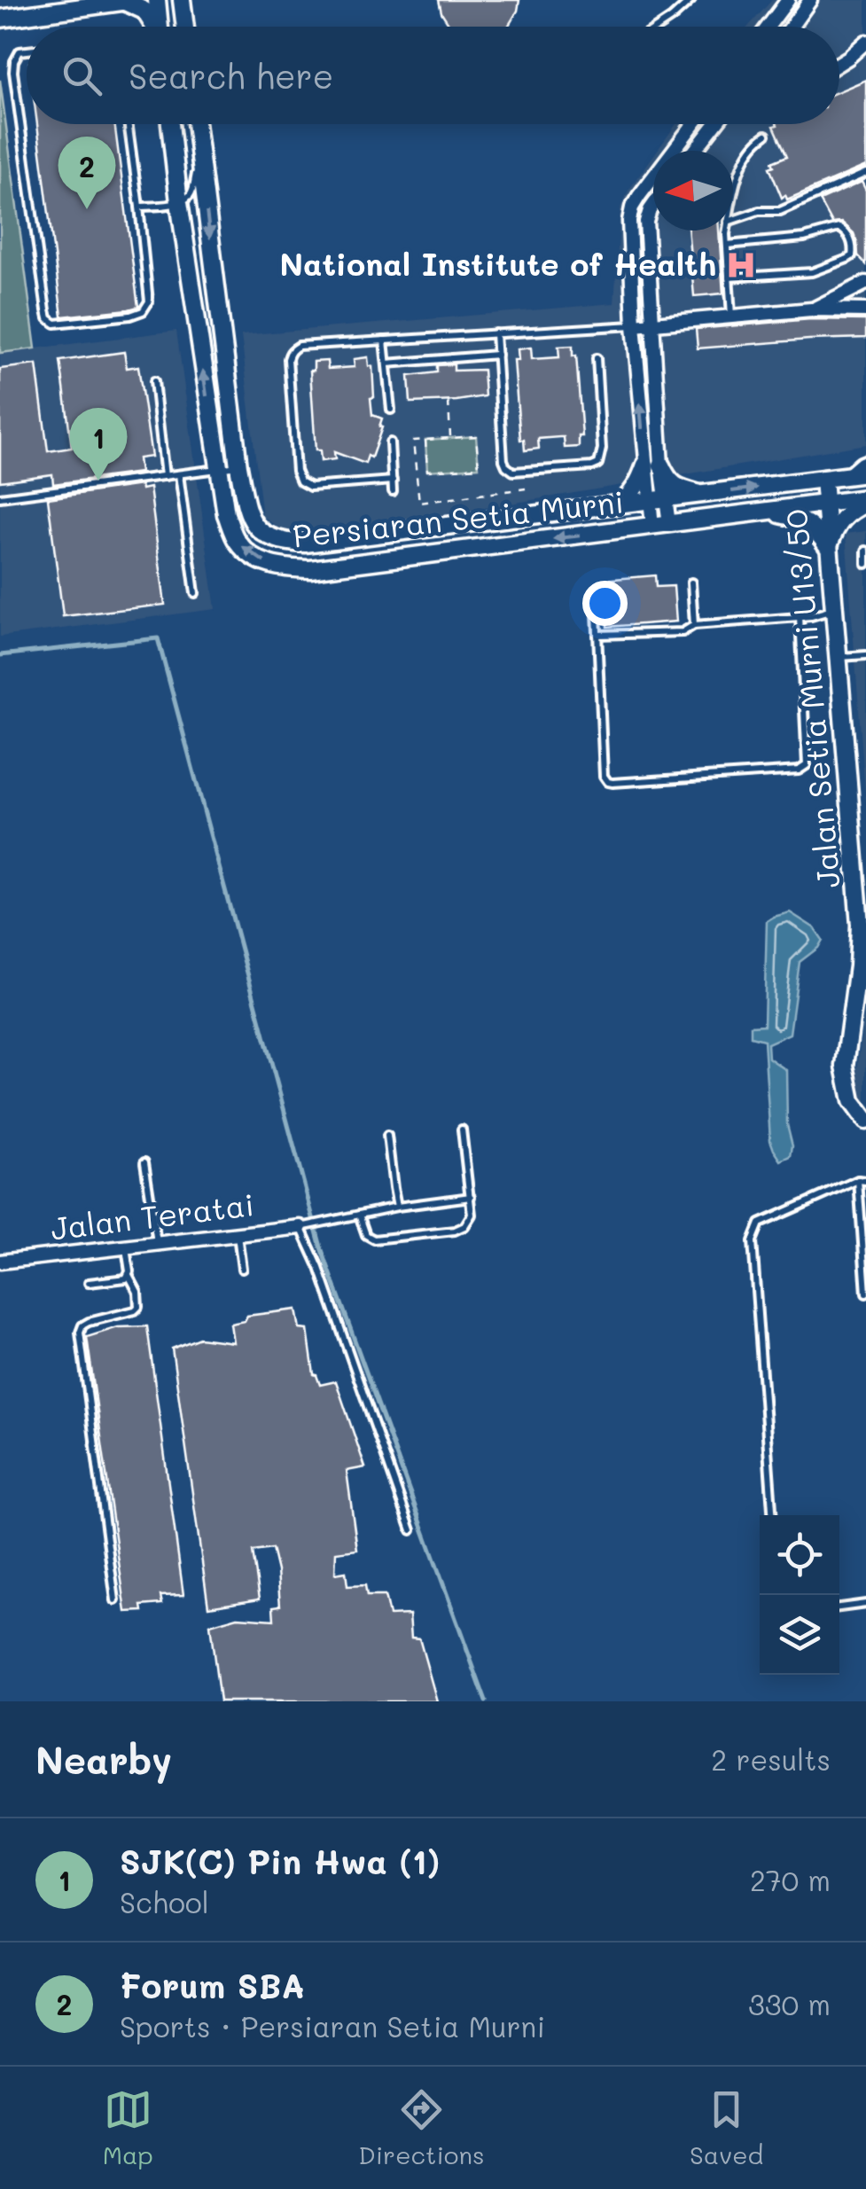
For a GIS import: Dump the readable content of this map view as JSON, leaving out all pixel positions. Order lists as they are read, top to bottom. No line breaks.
{"streets":{"street":["Persiaran Setia Murni","Jalan Setia Murni U13/50","Jalan Teratai"]},"crossings":[["Persiaran Setia Murni","Jalan Setia Murni U13/50"]],"places":{"hospital":["National Institute of Health"]},"north":"left","page":{"search":"Search here","pins":["2","1"],"heading":["Nearby","2 results"],"list":[{"mark":"1","name":"SJK(C) Pin Hwa (1)","note":"School","value":"270 m"},{"mark":"2","name":"Forum SBA","note":"Sports · Persiaran Setia Murni","value":"330 m"}],"nav":["Map","Directions","Saved"]}}
